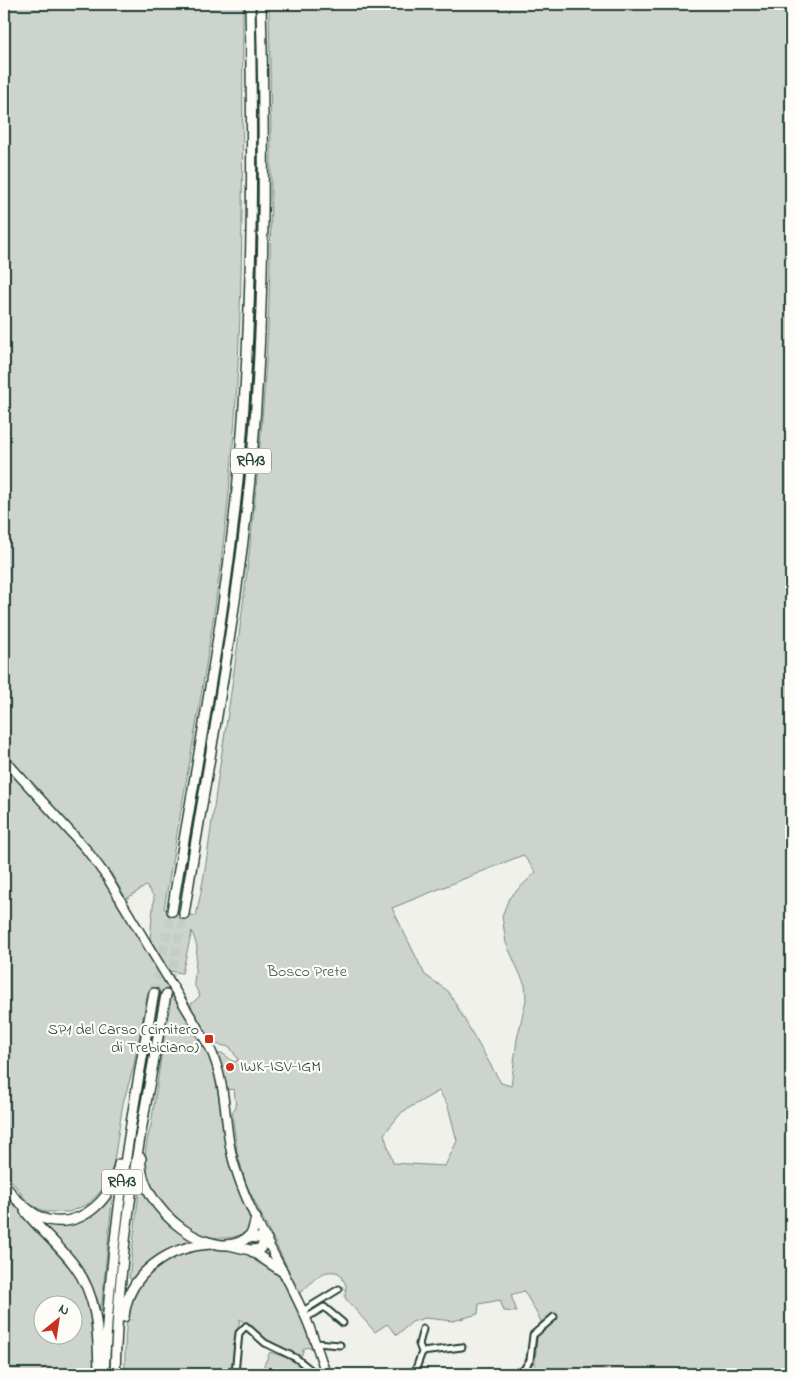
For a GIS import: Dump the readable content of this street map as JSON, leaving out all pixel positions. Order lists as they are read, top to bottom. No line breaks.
{"streets":{"highway":["RA13"]},"parks":["Bosco Prete"],"places":{"transit":["SP1 del Carso (cimitero di Trebiciano)"],"other":["IWK-ISV-IGM"]},"north":"top right"}
